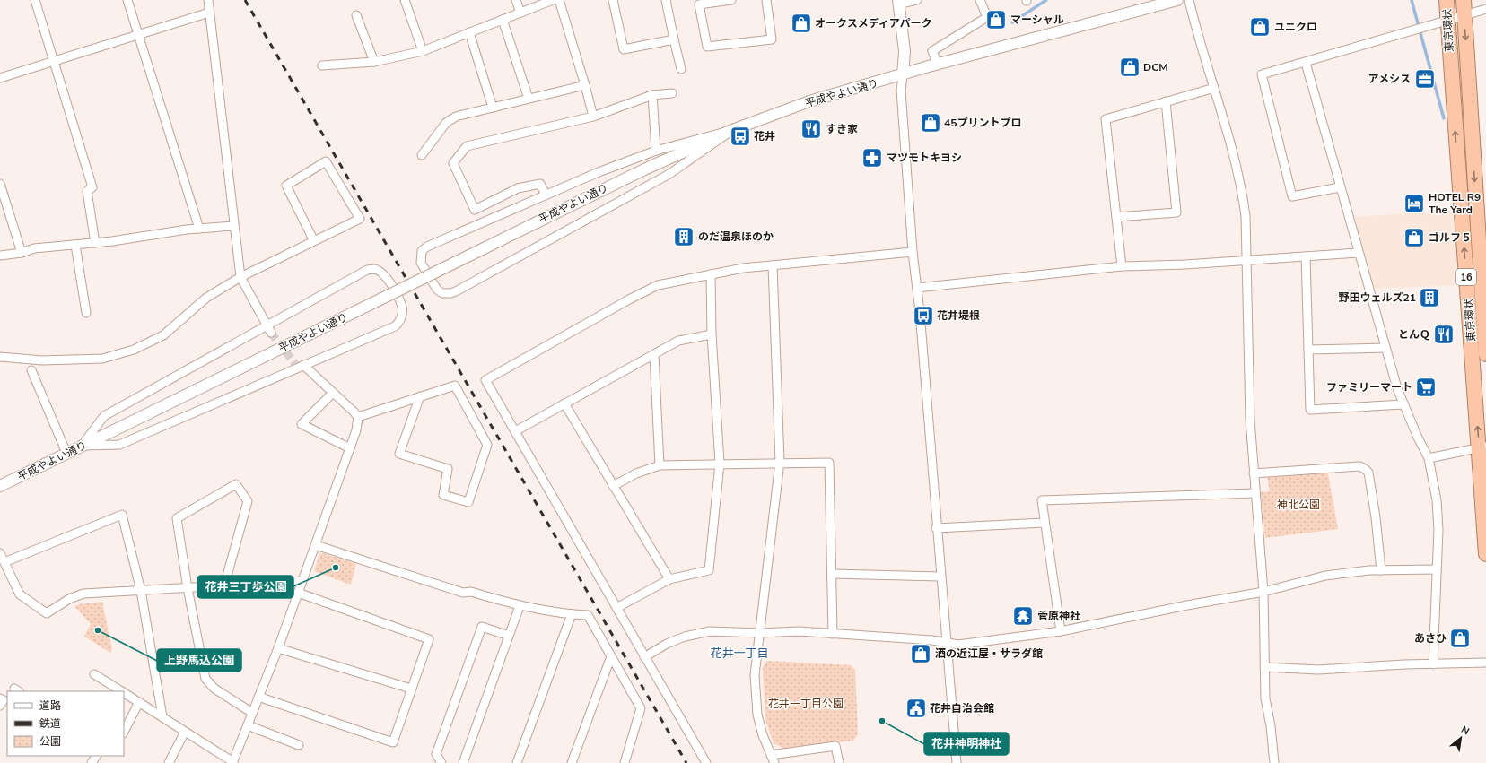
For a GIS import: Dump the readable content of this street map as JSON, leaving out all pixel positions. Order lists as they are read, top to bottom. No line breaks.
{"streets":{"highway":["東京環状","16"],"street":["平成やよい通り"]},"districts":["花井一丁目"],"parks":["神北公園","花井一丁目公園"],"places":{"shop":["マーシャル","オークスメディアパーク","ユニクロ","DCM","45プリントプロ","ゴルフ５","あさひ","酒の近江屋・サラダ館"],"office":["アメシス"],"restaurant":["すき家","とんＱ"],"bus stop":["花井","花井堤根"],"pharmacy":["マツモトキヨシ"],"hotel":["HOTEL R9 The Yard"],"building":["のだ温泉ほのか","野田ウェルズ21"],"supermarket":["ファミリーマート"],"other":["花井三丁歩公園","上野馬込公園","花井神明神社"],"temple":["菅原神社"],"public building":["花井自治会館"]},"legend":["道路","鉄道","公園"],"north":"top right"}
